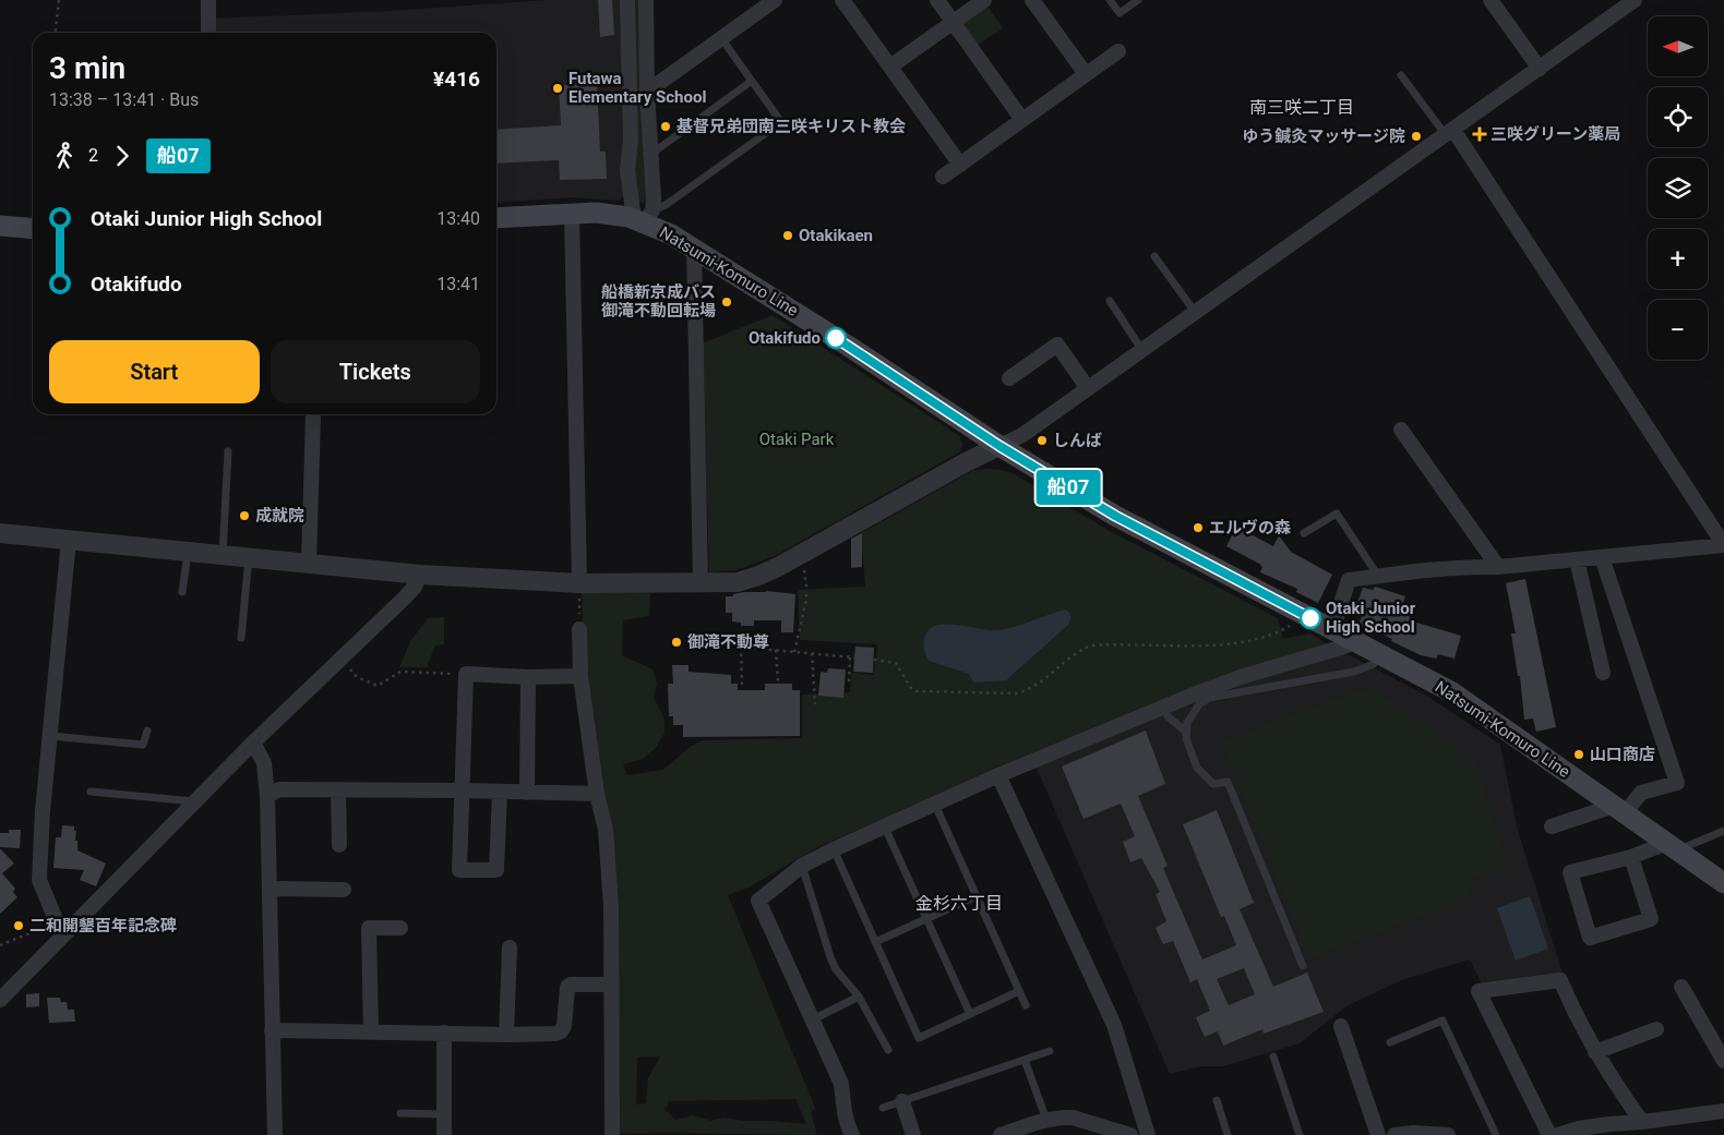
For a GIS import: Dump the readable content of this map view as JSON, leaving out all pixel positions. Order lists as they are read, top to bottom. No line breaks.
{"streets":{"main road":["Natsumi-Komuro Line"]},"districts":["南三咲二丁目","金杉六丁目"],"parks":["Otaki Park"],"places":{"other":["Futawa Elementary School","基督兄弟団南三咲キリスト教会","ゆう鍼灸マッサージ院","Otakikaen","船橋新京成バス 御滝不動回転場","Otakifudo","しんば","成就院","エルヴの森","Otaki Junior High School","御滝不動尊","山口商店","二和開墾百年記念碑"],"health":["三咲グリーン薬局"]},"lines":["bus line 船07"],"north":"left","page":{"on_map":"船07","map_buttons":["+","−"],"heading":["3 min","13:38 – 13:41 · Bus","¥416"],"legs":["2","船07"],"list":[{"name":"Otaki Junior High School","value":"13:40"},{"name":"Otakifudo","value":"13:41"}],"buttons":["Start","Tickets"]}}
